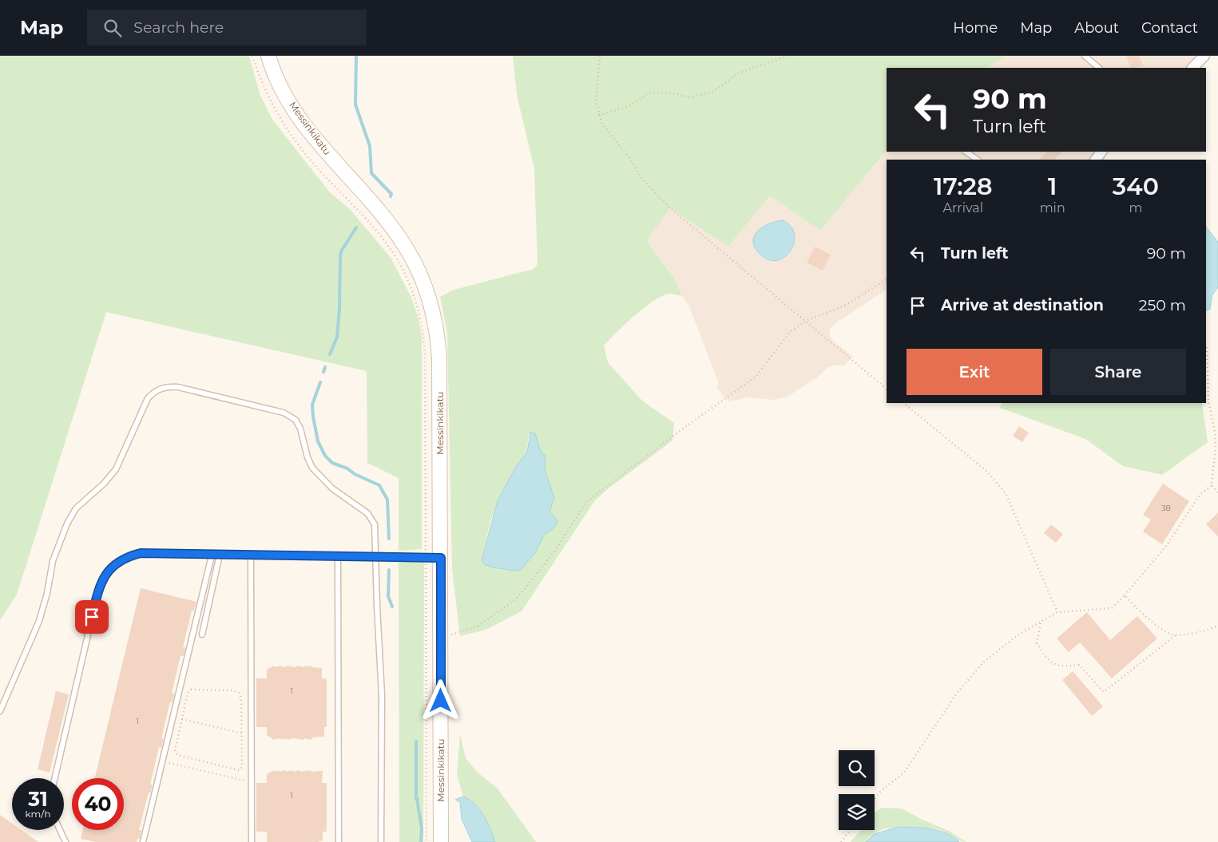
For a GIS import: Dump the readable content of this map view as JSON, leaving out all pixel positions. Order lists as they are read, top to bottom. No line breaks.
{"streets":{"street":["Messinkikatu"]},"house_numbers":["38","1","1","1"],"page":{"header":"Map","search":"Search here","nav":["Home","Map","About","Contact"],"turn":["90 m","Turn left"],"eta":["17:28","Arrival","1","min","340","m"],"list":[{"name":"Turn left","value":"90 m"},{"name":"Arrive at destination","value":"250 m"}],"buttons":["Exit","Share"],"speed":"31 km/h","limit":"40"}}
